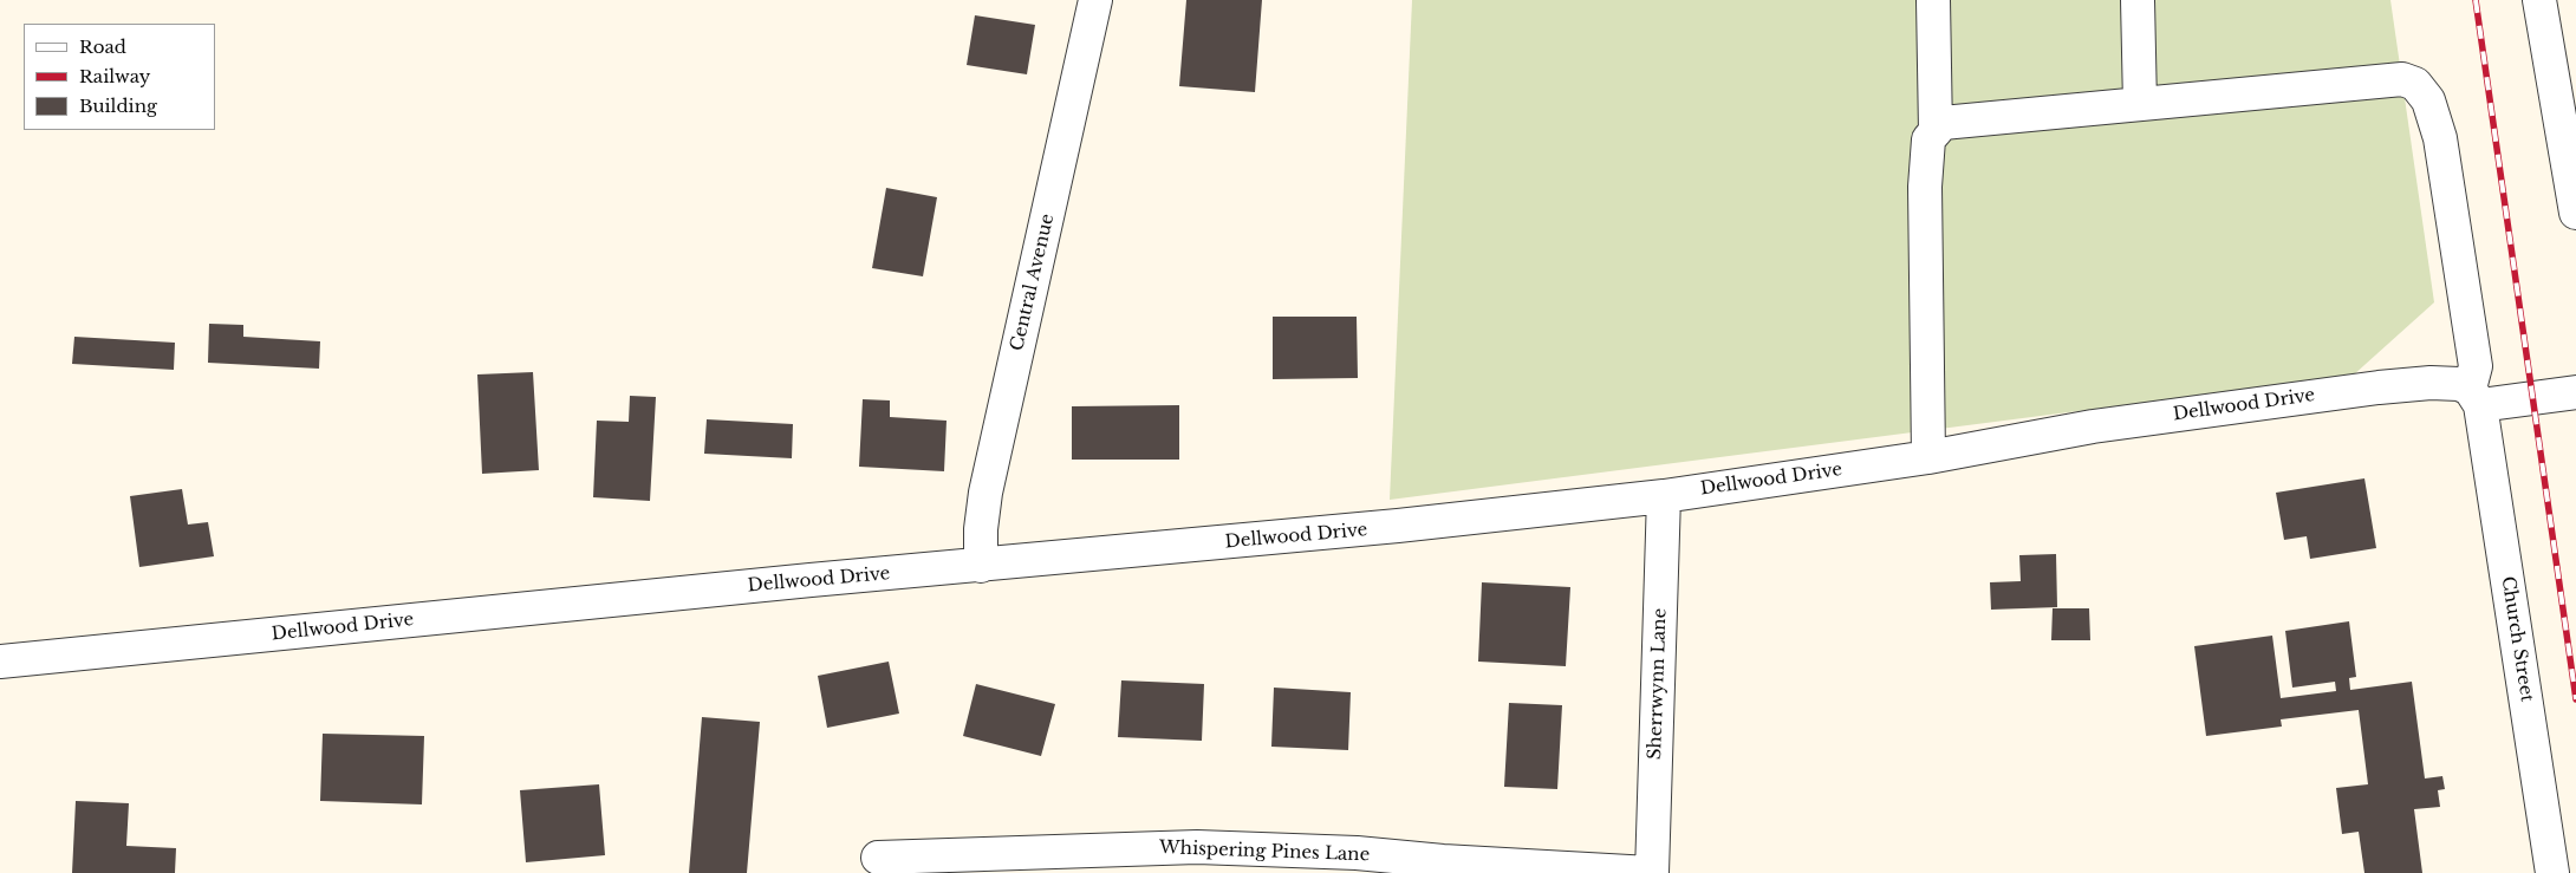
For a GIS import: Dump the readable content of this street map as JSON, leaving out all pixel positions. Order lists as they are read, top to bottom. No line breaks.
{"streets":{"street":["Central Avenue","Dellwood Drive","Church Street","Sherrwynn Lane","Whispering Pines Lane"]},"crossings":[["Central Avenue","Dellwood Drive"],["Dellwood Drive","Church Street"],["Dellwood Drive","Sherrwynn Lane"],["Sherrwynn Lane","Whispering Pines Lane"]],"legend":["Road","Railway","Building"]}
